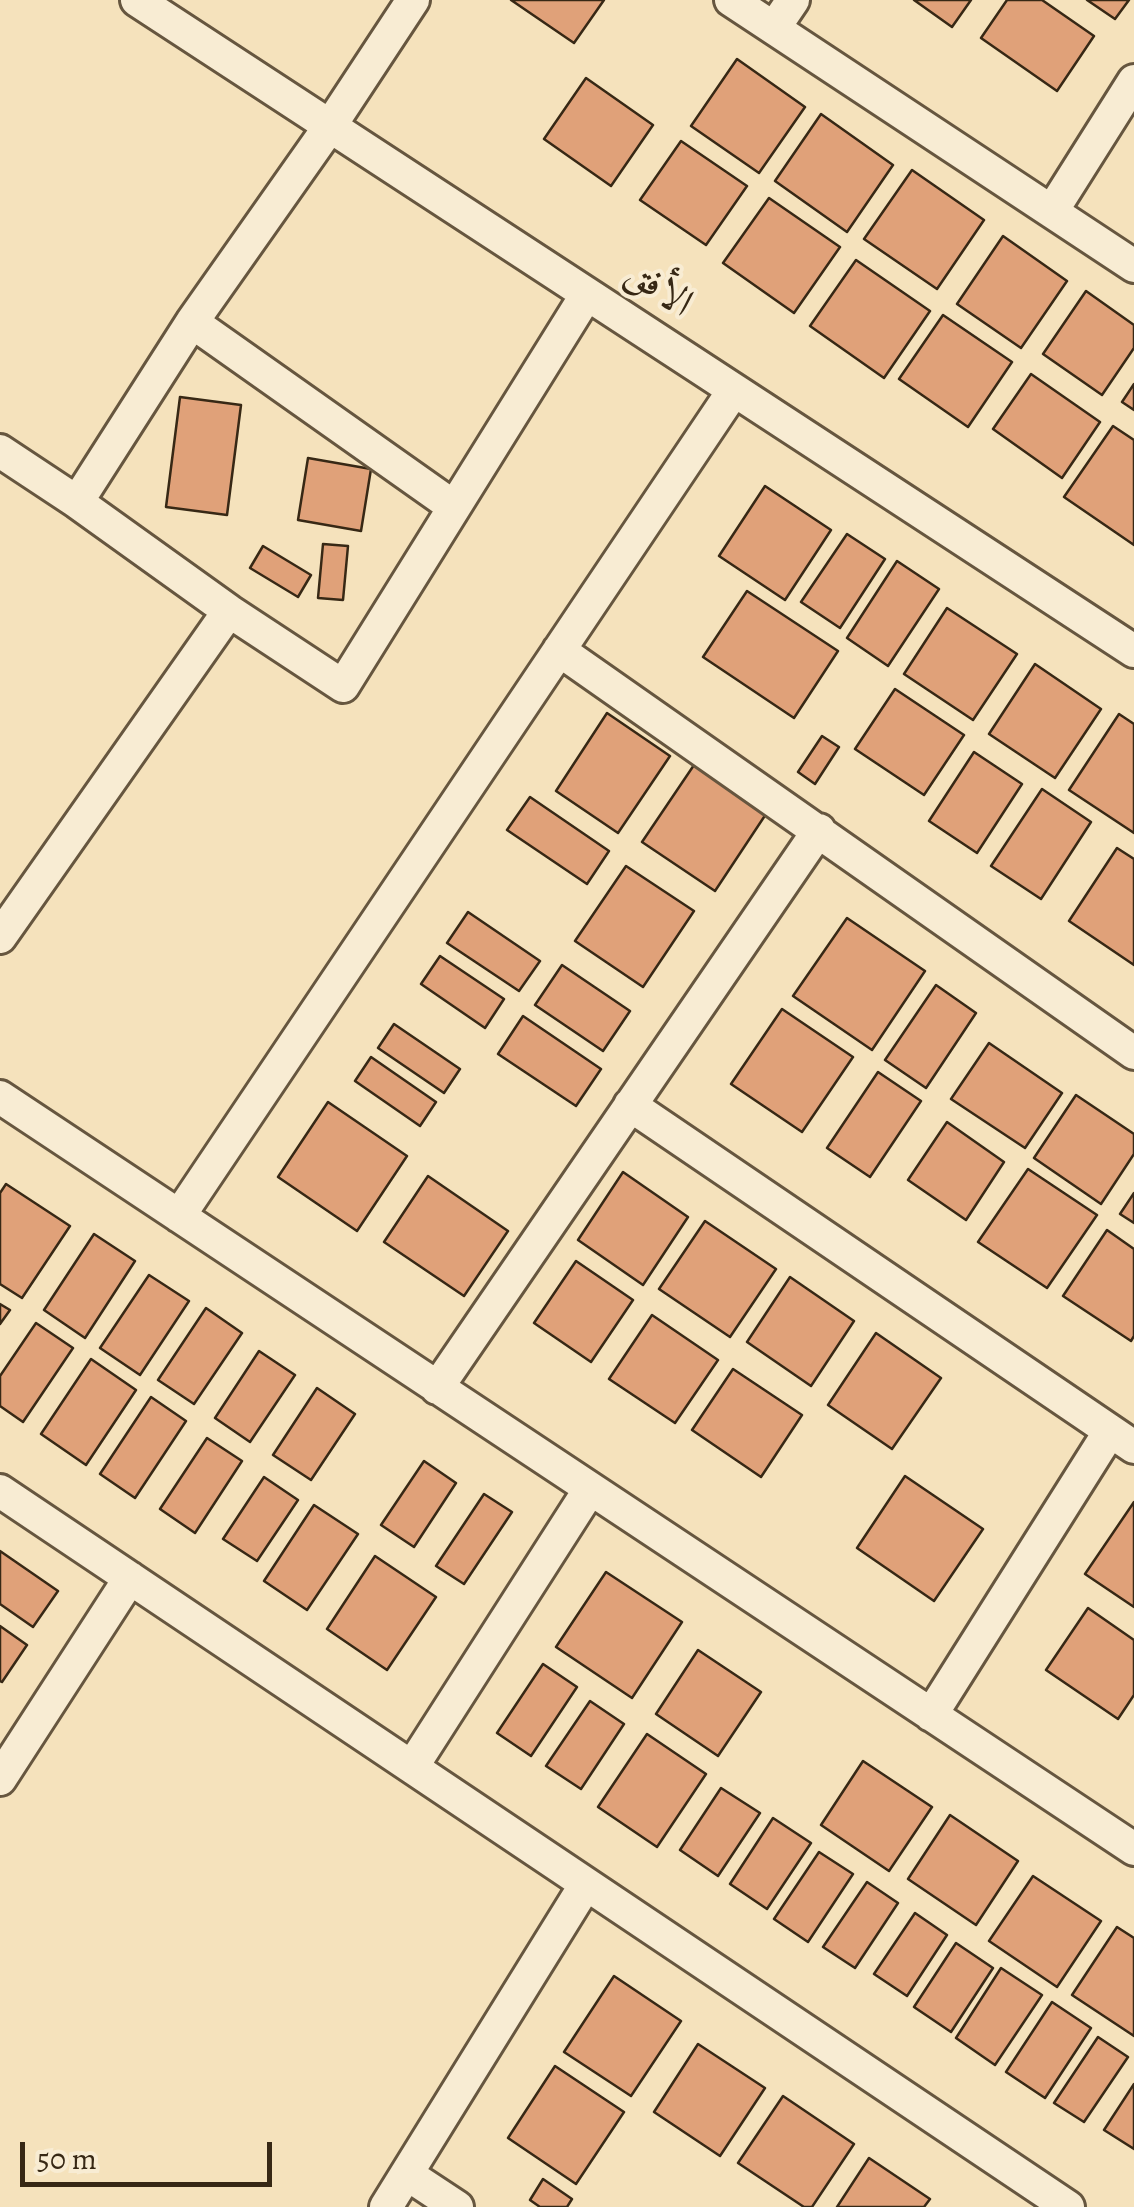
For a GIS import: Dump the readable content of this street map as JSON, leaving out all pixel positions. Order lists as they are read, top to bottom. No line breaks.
{"streets":{"street":["الأفق"]},"scale_bar":"50 m"}
